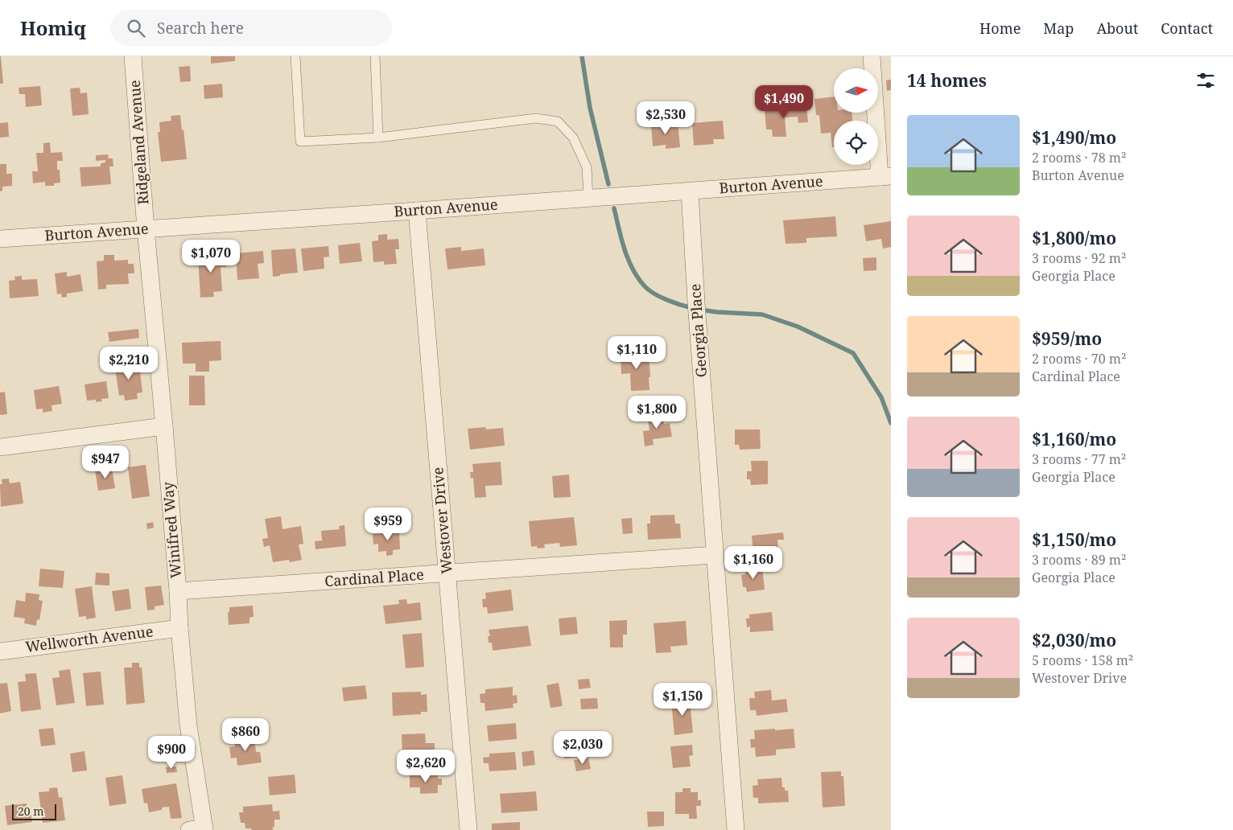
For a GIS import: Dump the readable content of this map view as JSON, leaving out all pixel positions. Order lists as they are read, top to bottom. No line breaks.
{"streets":{"street":["Ridgeland Avenue","Burton Avenue","Georgia Place","Westover Drive","Winifred Way","Cardinal Place","Wellworth Avenue"]},"crossings":[["Ridgeland Avenue","Burton Avenue"],["Ridgeland Avenue","Winifred Way"],["Burton Avenue","Georgia Place"],["Burton Avenue","Westover Drive"],["Burton Avenue","Winifred Way"],["Georgia Place","Cardinal Place"],["Westover Drive","Cardinal Place"],["Winifred Way","Cardinal Place"],["Winifred Way","Wellworth Avenue"]],"scale_bar":"20 m","north":"right","page":{"header":"Homiq","search":"Search here","nav":["Home","Map","About","Contact"],"heading":"14 homes","price":["$1,490","$2,530","$1,070","$1,110","$2,210","$1,800","$947","$959","$1,160","$1,150","$860","$2,030","$900","$2,620"],"list":[{"name":"$1,490/mo","note":"2 rooms · 78 m² · Burton Avenue"},{"name":"$1,800/mo","note":"3 rooms · 92 m² · Georgia Place"},{"name":"$959/mo","note":"2 rooms · 70 m² · Cardinal Place"},{"name":"$1,160/mo","note":"3 rooms · 77 m² · Georgia Place"},{"name":"$1,150/mo","note":"3 rooms · 89 m² · Georgia Place"},{"name":"$2,030/mo","note":"5 rooms · 158 m² · Westover Drive"}],"scale":"20 m"}}
